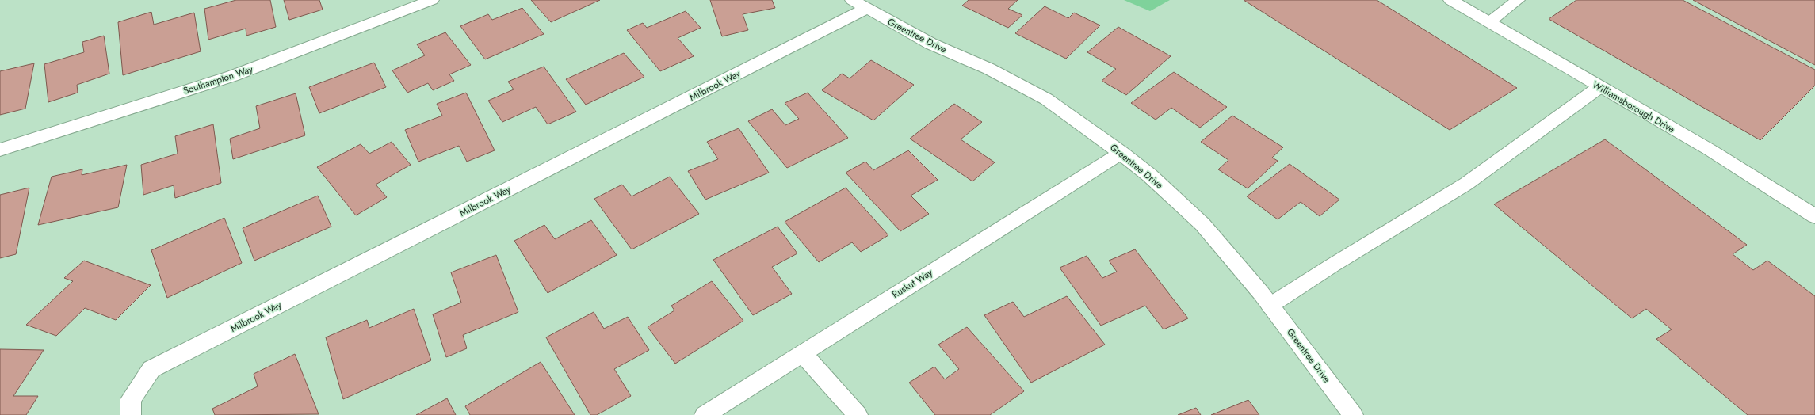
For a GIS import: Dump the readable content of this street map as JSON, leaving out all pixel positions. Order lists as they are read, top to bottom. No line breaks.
{"streets":{"street":["Greentree Drive","Southampton Way","Milbrook Way","Williamsborough Drive","Ruskut Way"]},"crossings":[["Greentree Drive","Milbrook Way"],["Greentree Drive","Ruskut Way"]]}
